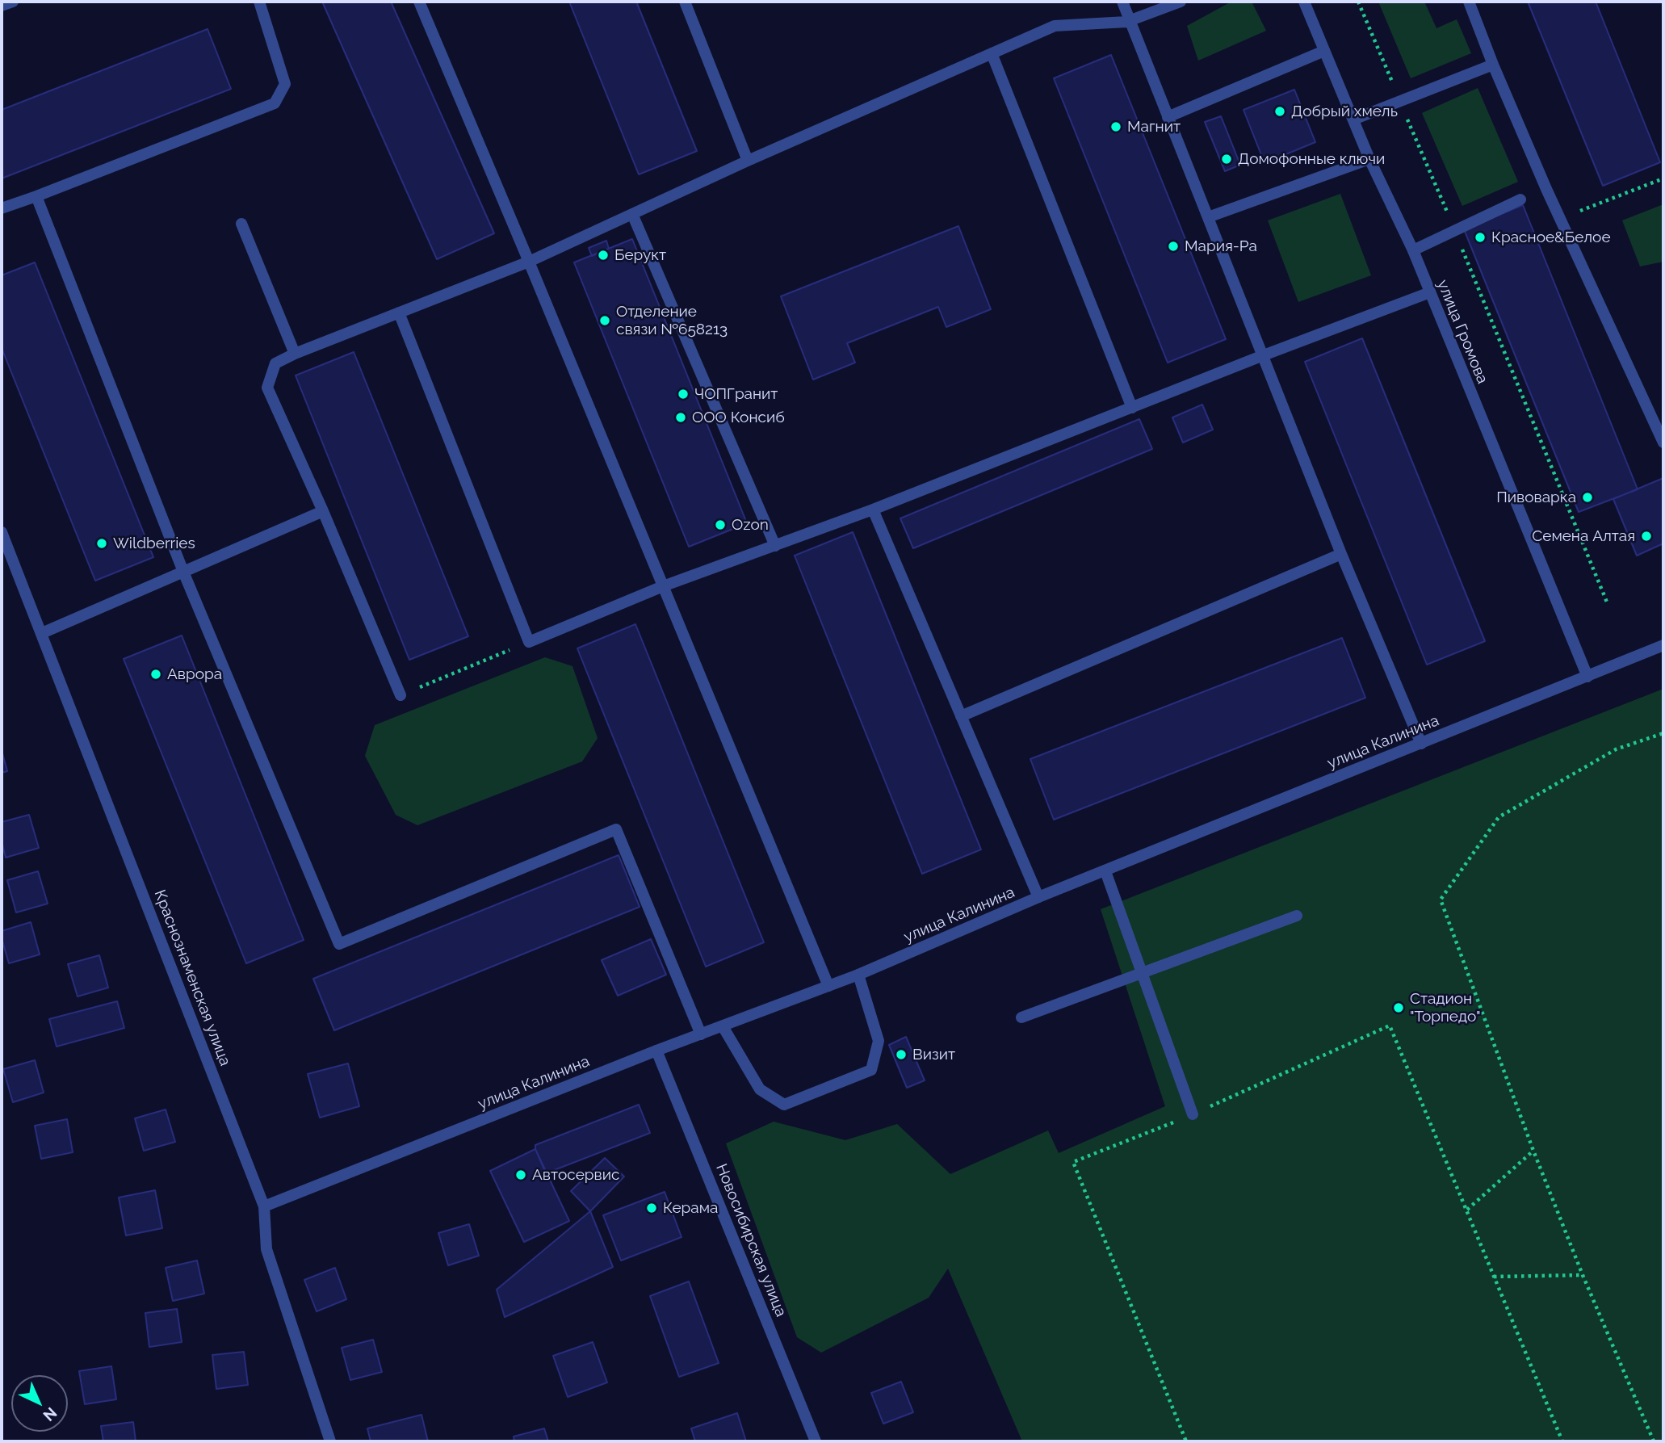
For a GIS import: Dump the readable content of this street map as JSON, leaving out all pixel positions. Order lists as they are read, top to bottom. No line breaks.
{"streets":{"street":["улица Громова","улица Калинина","Краснознаменская улица","Новосибирская улица"]},"crossings":[["улица Громова","улица Калинина"],["улица Калинина","Краснознаменская улица"],["улица Калинина","Новосибирская улица"]],"places":["Добрый хмель","Магнит","Домофонные ключи","Красное&Белое","Мария-Ра","Берукт","Отделение связи №658213","ЧОПГранит","ООО Консиб","Пивоварка","Ozon","Семена Алтая","Wildberries","Аврора","Стадион \"Торпедо\"","Визит","Автосервис","Керама"],"north":"bottom right"}
